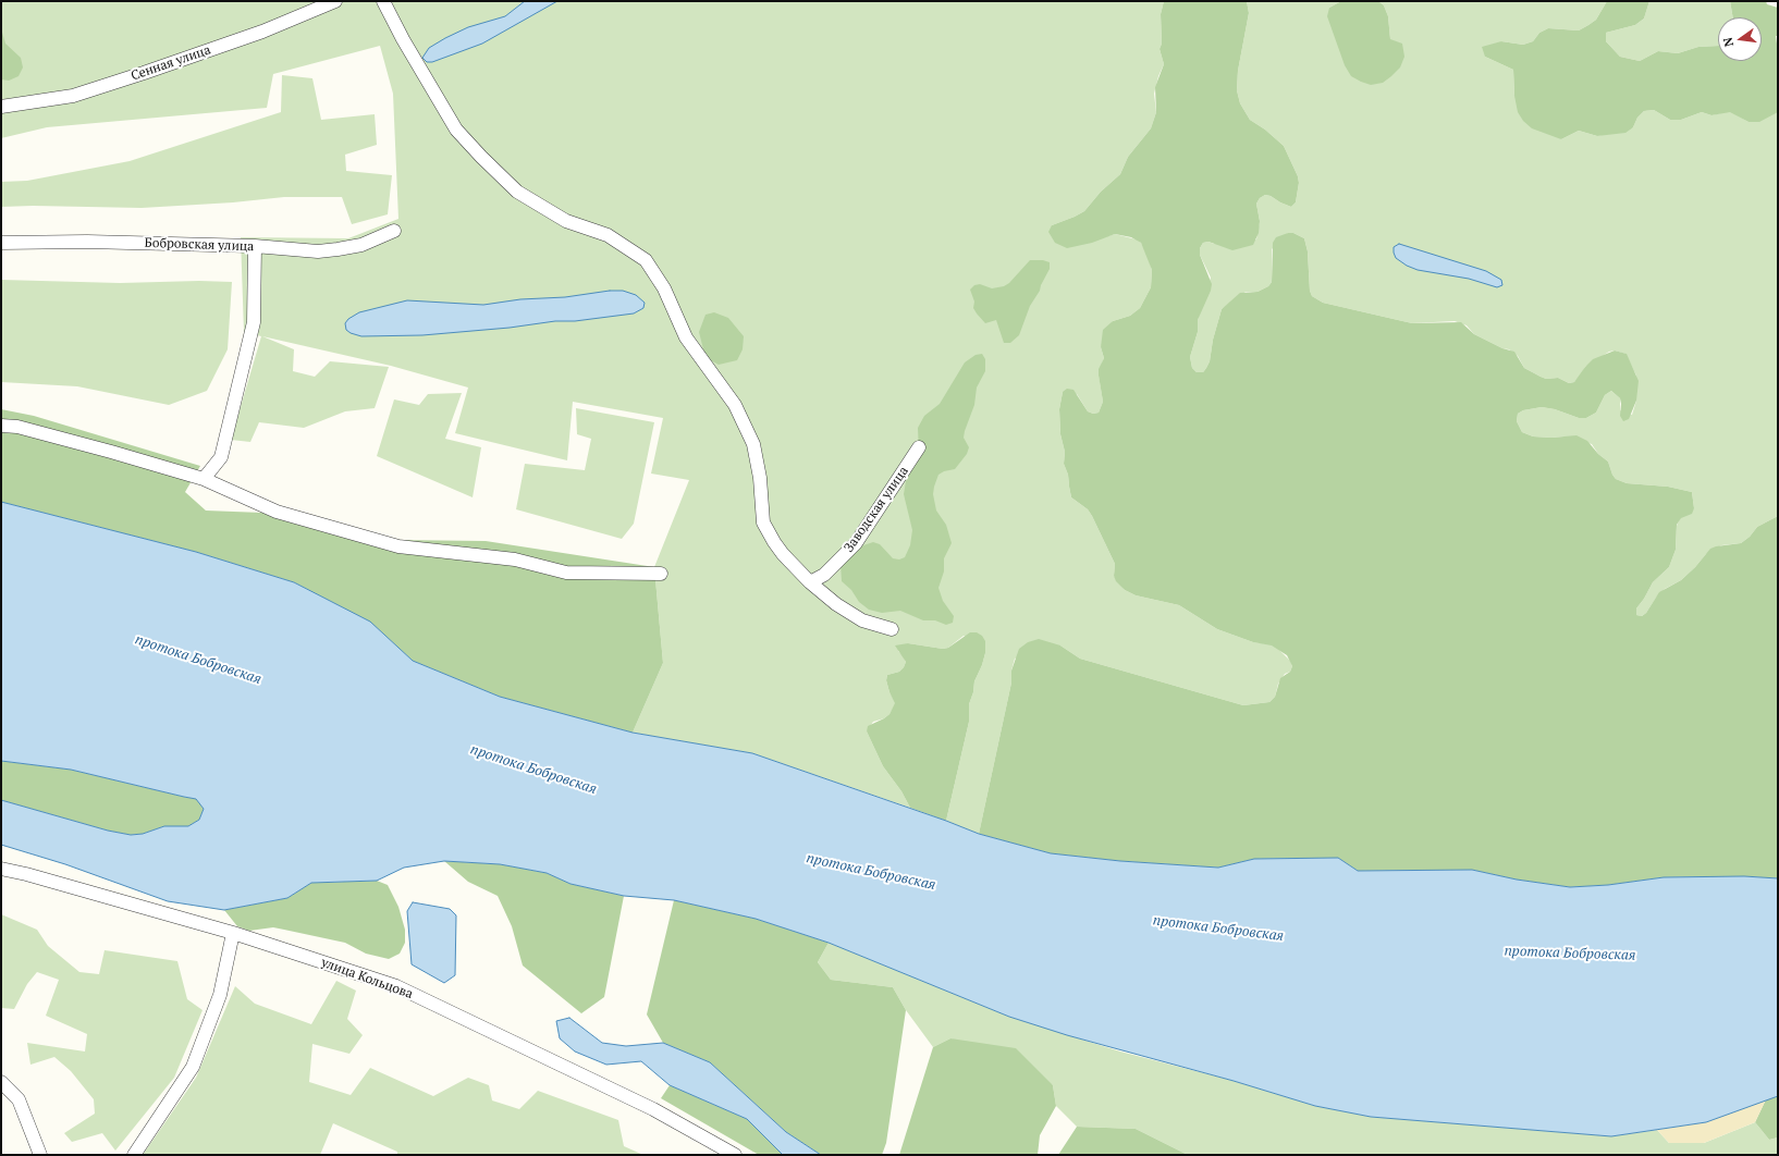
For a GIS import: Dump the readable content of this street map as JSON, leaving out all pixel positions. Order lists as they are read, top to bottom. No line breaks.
{"streets":{"street":["Сенная улица","Бобровская улица","Заводская улица","улица Кольцова"]},"water":["протока Бобровская"],"north":"left"}
